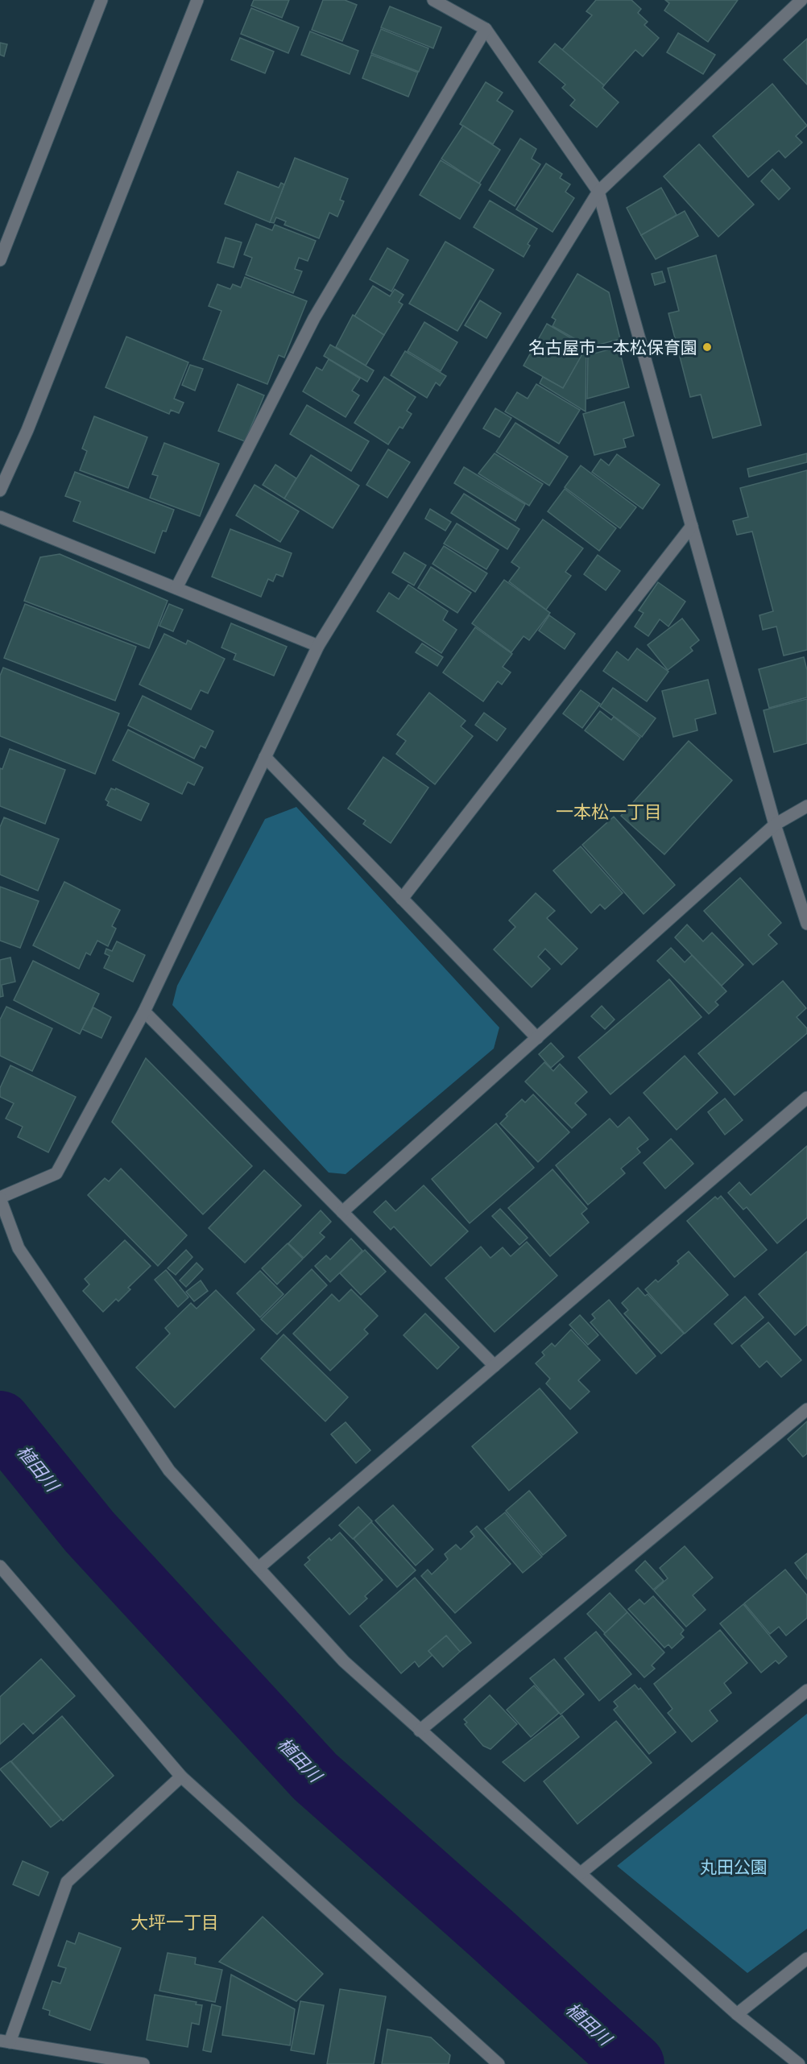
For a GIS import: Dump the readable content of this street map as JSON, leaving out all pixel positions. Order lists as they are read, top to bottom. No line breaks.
{"districts":["一本松一丁目","大坪一丁目"],"water":["植田川"],"parks":["丸田公園"],"places":["名古屋市一本松保育園"]}
